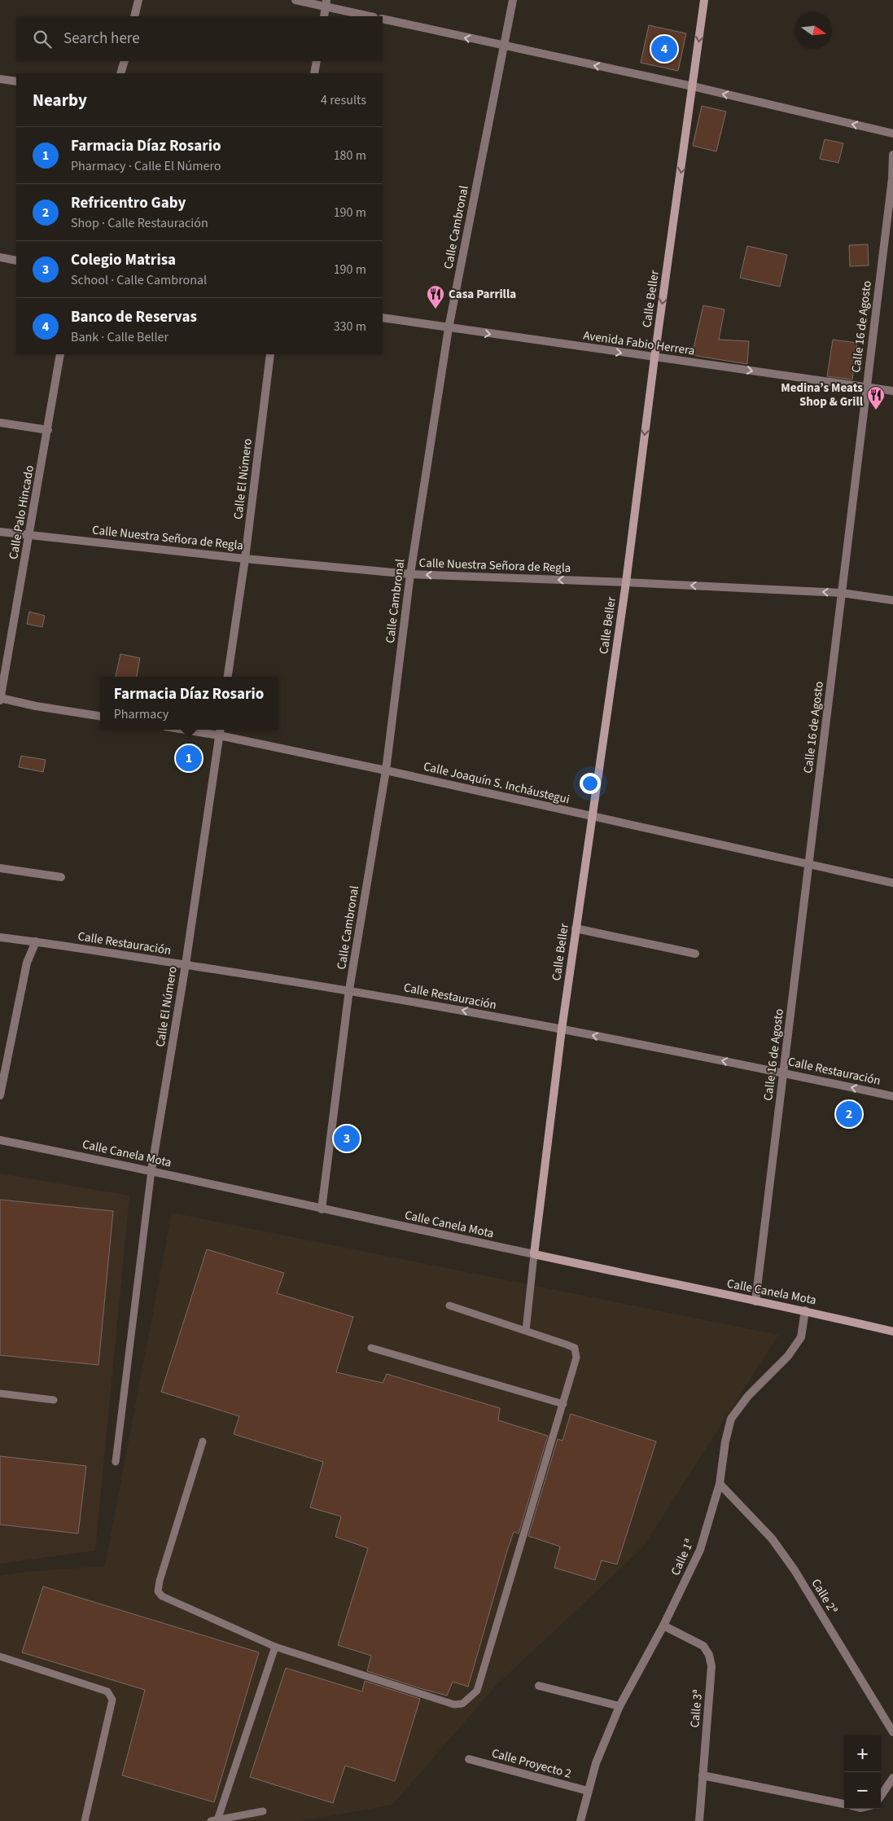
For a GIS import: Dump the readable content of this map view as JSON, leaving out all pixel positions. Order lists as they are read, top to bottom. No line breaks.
{"streets":{"main road":["Calle Beller","Calle Canela Mota"],"street":["Calle Cambronal","Calle 16 de Agosto","Avenida Fabio Herrera","Calle El Número","Calle Palo Hincado","Calle Nuestra Señora de Regla","Calle Joaquín S. Incháustegui","Calle Restauración","Calle 1ª","Calle 2ª","Calle 3ª","Calle Proyecto 2"]},"crossings":[["Calle Cambronal","Avenida Fabio Herrera"],["Calle Cambronal","Calle Nuestra Señora de Regla"],["Calle Cambronal","Calle Joaquín S. Incháustegui"],["Calle Cambronal","Calle Restauración"],["Calle Cambronal","Calle Canela Mota"],["Calle Beller","Avenida Fabio Herrera"],["Calle Beller","Calle Nuestra Señora de Regla"],["Calle Beller","Calle Joaquín S. Incháustegui"],["Calle Beller","Calle Restauración"],["Calle Beller","Calle Canela Mota"],["Calle 16 de Agosto","Avenida Fabio Herrera"],["Calle 16 de Agosto","Calle Nuestra Señora de Regla"],["Calle 16 de Agosto","Calle Joaquín S. Incháustegui"],["Calle 16 de Agosto","Calle Restauración"],["Calle 16 de Agosto","Calle Canela Mota"],["Calle El Número","Calle Nuestra Señora de Regla"],["Calle El Número","Calle Joaquín S. Incháustegui"],["Calle El Número","Calle Restauración"],["Calle El Número","Calle Canela Mota"],["Calle Palo Hincado","Calle Nuestra Señora de Regla"],["Calle Canela Mota","Calle 1ª"],["Calle 1ª","Calle 2ª"],["Calle 1ª","Calle 3ª"],["Calle 1ª","Calle Proyecto 2"]],"one_way":["Calle Beller","Avenida Fabio Herrera","Calle Nuestra Señora de Regla","Calle Restauración"],"places":{"restaurant":["Casa Parrilla","Medina’s Meats Shop & Grill"]},"north":"right","page":{"search":"Search here","pins":["4","1","2","3"],"heading":["Nearby","4 results"],"list":[{"mark":"1","name":"Farmacia Díaz Rosario","note":"Pharmacy · Calle El Número","value":"180 m"},{"mark":"2","name":"Refricentro Gaby","note":"Shop · Calle Restauración","value":"190 m"},{"mark":"3","name":"Colegio Matrisa","note":"School · Calle Cambronal","value":"190 m"},{"mark":"4","name":"Banco de Reservas","note":"Bank · Calle Beller","value":"330 m"}],"popup":["Farmacia Díaz Rosario","Pharmacy"],"map_buttons":["+","−"]}}
